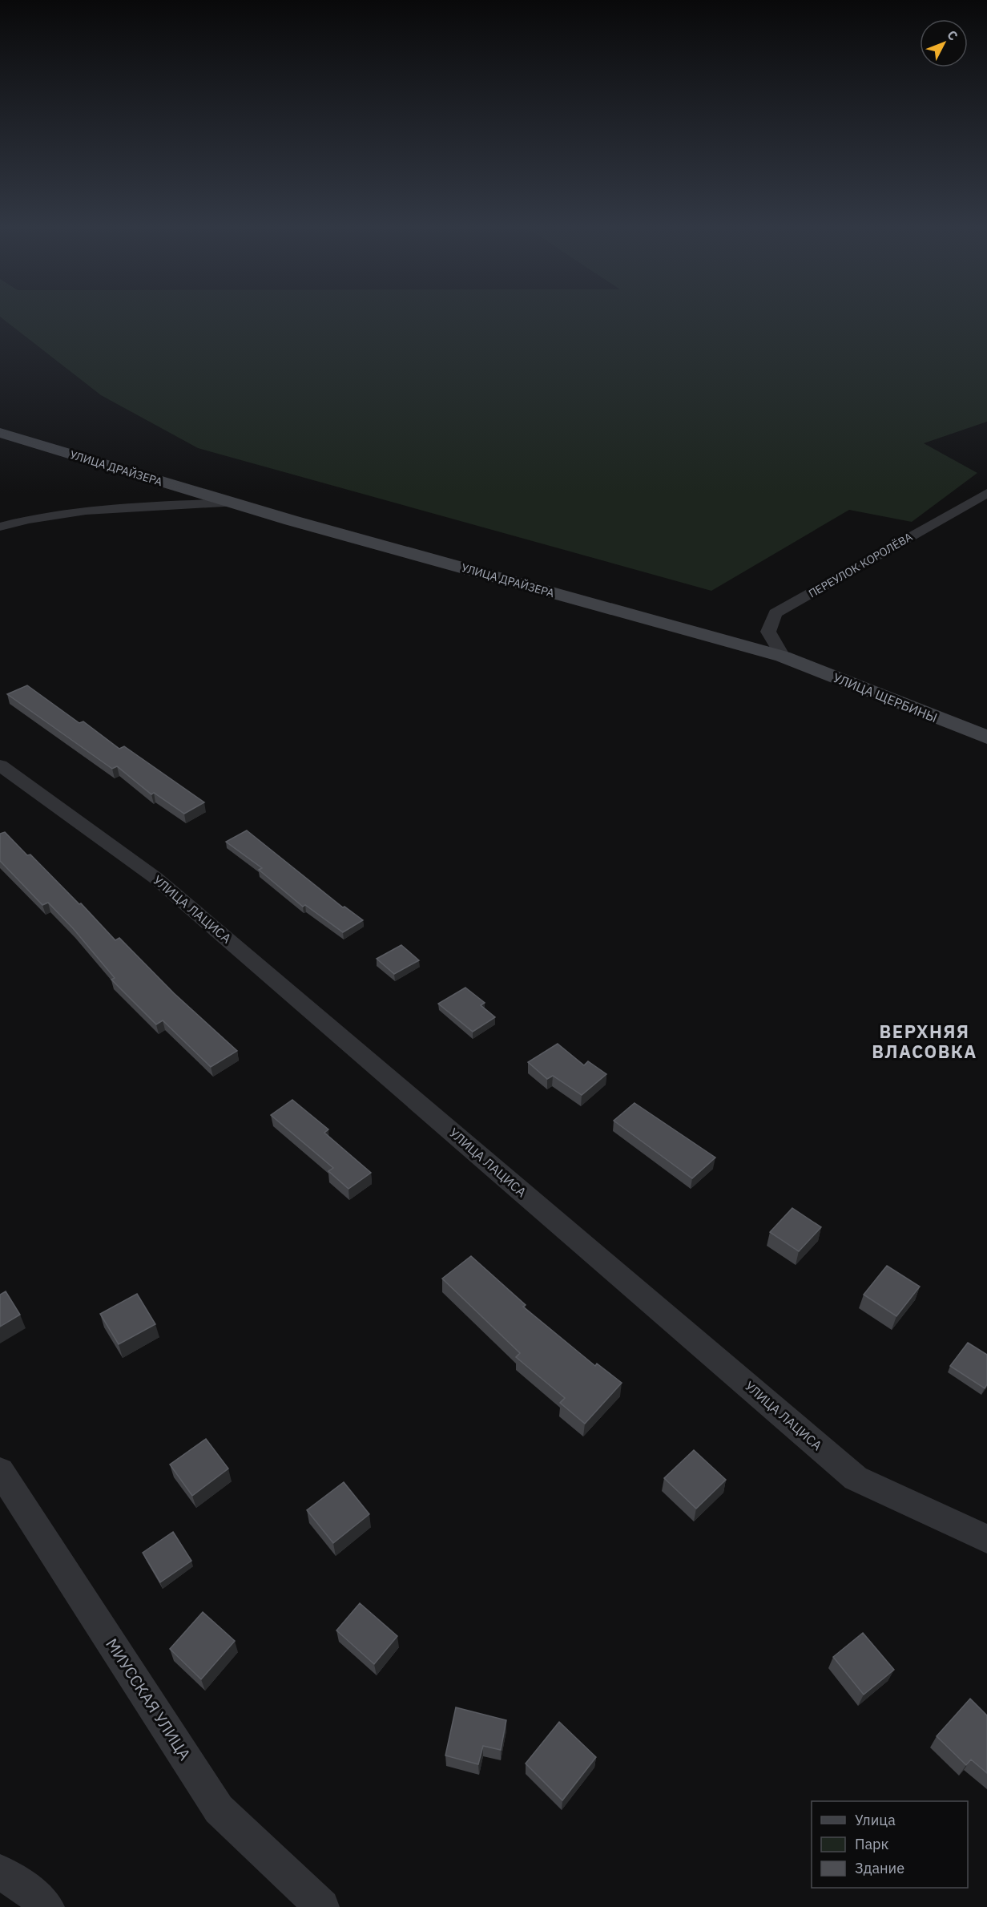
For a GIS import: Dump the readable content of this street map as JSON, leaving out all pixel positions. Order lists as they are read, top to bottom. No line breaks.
{"streets":{"street":["УЛИЦА ДРАЙЗЕРА","ПЕРЕУЛОК КОРОЛЁВА","УЛИЦА ЩЕРБИНЫ","УЛИЦА ЛАЦИСА","МИУССКАЯ УЛИЦА"]},"crossings":[["УЛИЦА ДРАЙЗЕРА","ПЕРЕУЛОК КОРОЛЁВА"],["УЛИЦА ДРАЙЗЕРА","УЛИЦА ЩЕРБИНЫ"],["ПЕРЕУЛОК КОРОЛЁВА","УЛИЦА ЩЕРБИНЫ"]],"districts":["ВЕРХНЯЯ ВЛАСОВКА"],"legend":["Улица","Парк","Здание"],"north":"top right"}
